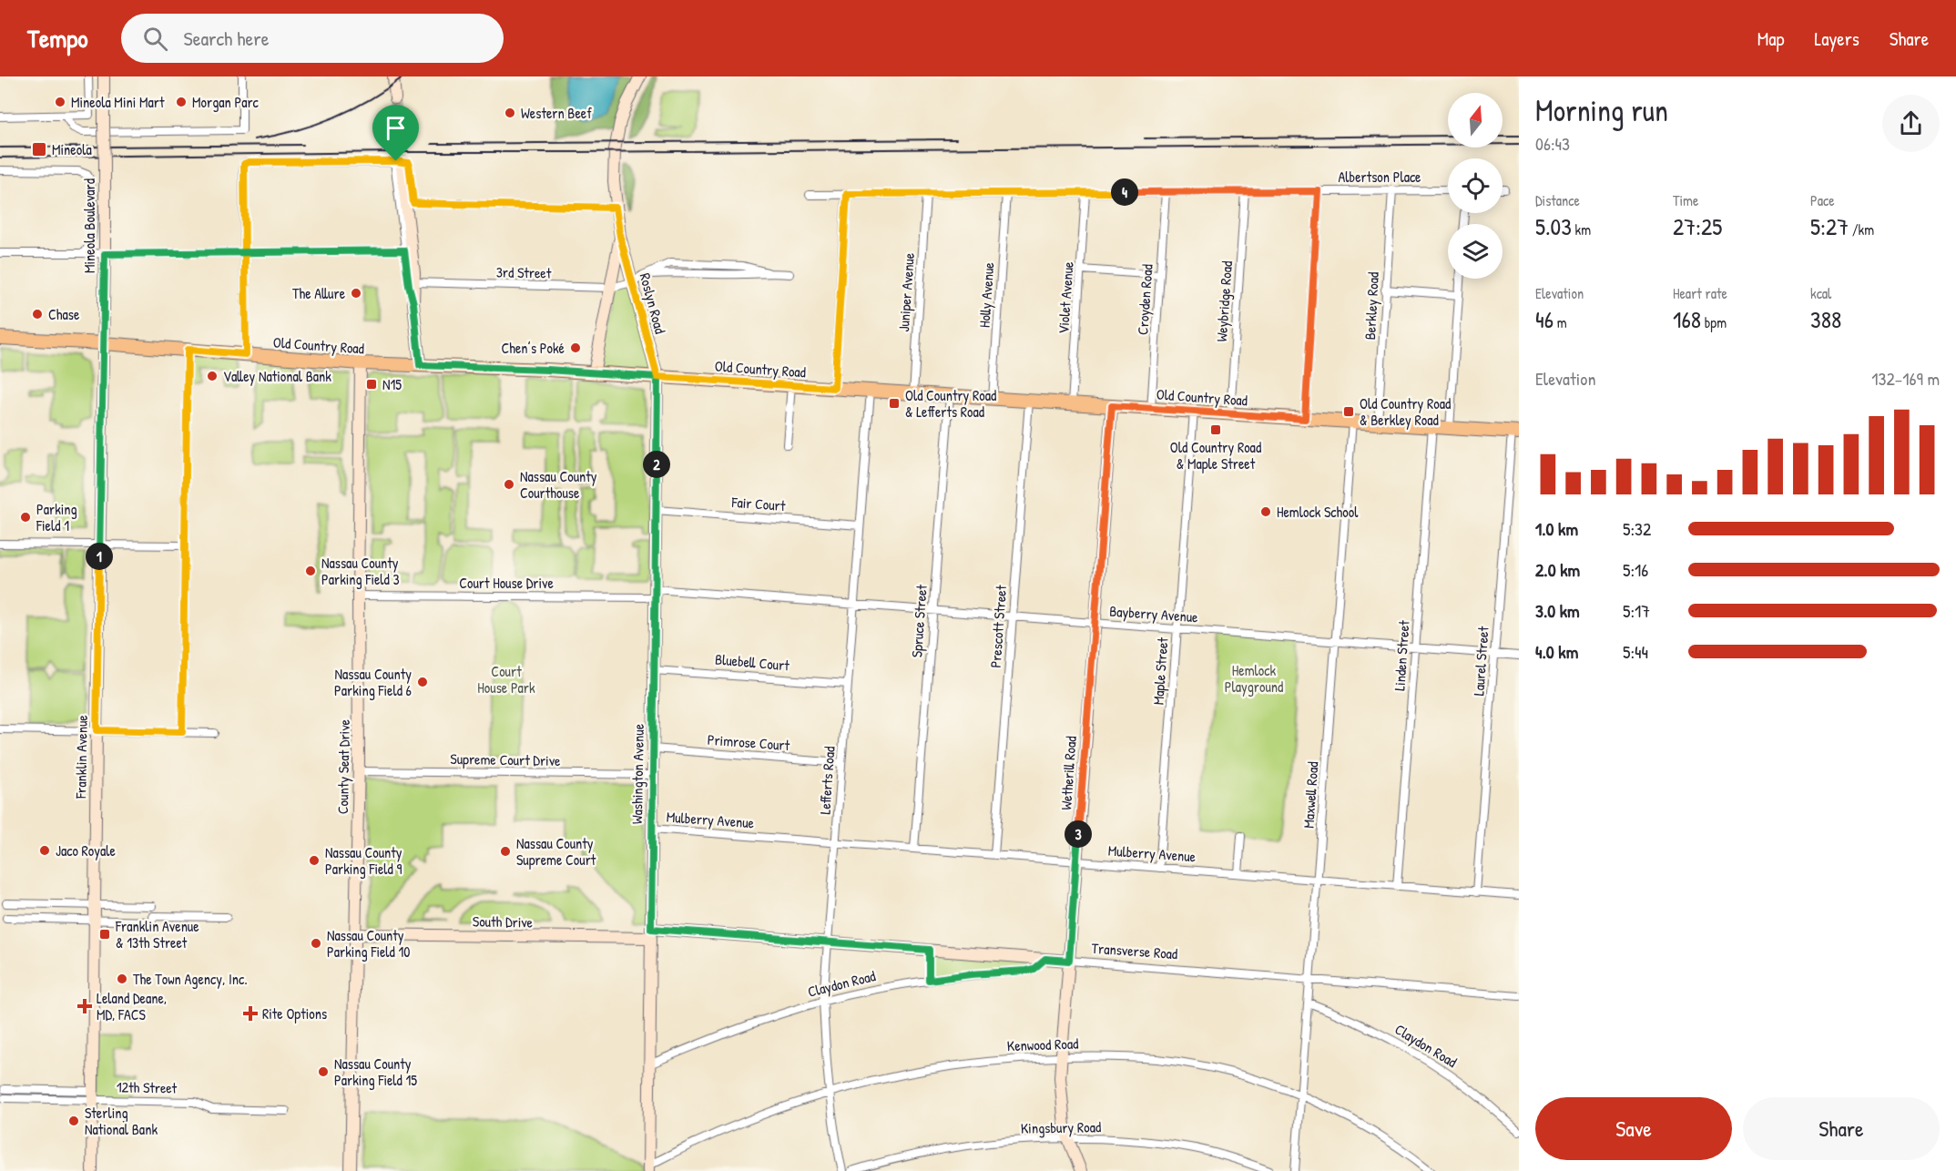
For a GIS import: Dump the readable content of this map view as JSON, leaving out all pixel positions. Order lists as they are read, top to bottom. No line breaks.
{"streets":{"main road":["Mineola Boulevard","Roslyn Road","Old Country Road","Franklin Avenue","County Seat Drive","Wetherill Road","Washington Avenue","South Drive","Transverse Road"],"street":["Albertson Place","3rd Street","Juniper Avenue","Holly Avenue","Violet Avenue","Croyden Road","Weybridge Road","Berkley Road","Fair Court","Court House Drive","Bayberry Avenue","Spruce Street","Prescott Street","Linden Street","Laurel Street","Bluebell Court","Maple Street","Primrose Court","Supreme Court Drive","Lefferts Road","Maxwell Road","Mulberry Avenue","Claydon Road","Kenwood Road","12th Street","Kingsbury Road"]},"crossings":[["Albertson Place","Juniper Avenue"],["Albertson Place","Holly Avenue"],["Albertson Place","Violet Avenue"],["Albertson Place","Croyden Road"],["Albertson Place","Weybridge Road"],["Albertson Place","Berkley Road"],["Mineola Boulevard","Old Country Road"],["Mineola Boulevard","Franklin Avenue"],["3rd Street","Roslyn Road"],["Juniper Avenue","Old Country Road"],["Holly Avenue","Old Country Road"],["Violet Avenue","Old Country Road"],["Croyden Road","Old Country Road"],["Weybridge Road","Old Country Road"],["Roslyn Road","Old Country Road"],["Roslyn Road","Washington Avenue"],["Berkley Road","Old Country Road"],["Old Country Road","Spruce Street"],["Old Country Road","Prescott Street"],["Old Country Road","Linden Street"],["Old Country Road","Laurel Street"],["Old Country Road","Maple Street"],["Old Country Road","Franklin Avenue"],["Old Country Road","County Seat Drive"],["Old Country Road","Wetherill Road"],["Old Country Road","Washington Avenue"],["Old Country Road","Lefferts Road"],["Old Country Road","Maxwell Road"],["Fair Court","Washington Avenue"],["Fair Court","Lefferts Road"],["Court House Drive","Bayberry Avenue"],["Court House Drive","County Seat Drive"],["Court House Drive","Washington Avenue"],["Bayberry Avenue","Spruce Street"],["Bayberry Avenue","Prescott Street"],["Bayberry Avenue","Linden Street"],["Bayberry Avenue","Laurel Street"],["Bayberry Avenue","Maple Street"],["Bayberry Avenue","Wetherill Road"],["Bayberry Avenue","Washington Avenue"],["Bayberry Avenue","Lefferts Road"],["Bayberry Avenue","Maxwell Road"],["Spruce Street","Mulberry Avenue"],["Prescott Street","Mulberry Avenue"],["Linden Street","Mulberry Avenue"],["Laurel Street","Mulberry Avenue"],["Bluebell Court","Washington Avenue"],["Bluebell Court","Lefferts Road"],["Maple Street","Mulberry Avenue"],["Primrose Court","Washington Avenue"],["Primrose Court","Lefferts Road"],["Franklin Avenue","12th Street"],["Supreme Court Drive","County Seat Drive"],["Supreme Court Drive","Washington Avenue"],["County Seat Drive","South Drive"],["Wetherill Road","Mulberry Avenue"],["Wetherill Road","Transverse Road"],["Wetherill Road","Kenwood Road"],["Wetherill Road","Kingsbury Road"],["Washington Avenue","Mulberry Avenue"],["Washington Avenue","South Drive"],["Washington Avenue","Transverse Road"],["Washington Avenue","Claydon Road"],["Washington Avenue","Kenwood Road"],["Lefferts Road","Mulberry Avenue"],["Lefferts Road","Transverse Road"],["Lefferts Road","Claydon Road"],["Lefferts Road","Kenwood Road"],["Maxwell Road","Mulberry Avenue"],["Maxwell Road","Transverse Road"],["Maxwell Road","Claydon Road"],["Maxwell Road","Kenwood Road"],["South Drive","Transverse Road"],["Transverse Road","Claydon Road"]],"parks":["Hemlock Playground","Court House Park"],"places":{"other":["Mineola Mini Mart","Morgan Parc","Western Beef","The Allure","Chase","Chen’s Poké","Valley National Bank","Nassau County Courthouse","Hemlock School","Parking Field 1","Nassau County Parking Field 3","Nassau County Parking Field 6","Jaco Royale","Nassau County Supreme Court","Nassau County Parking Field 9","Nassau County Parking Field 10","The Town Agency, Inc.","Nassau County Parking Field 15","Sterling National Bank"],"transit":["Mineola","N15","Old Country Road & Lefferts Road","Old Country Road & Berkley Road","Old Country Road & Maple Street","Franklin Avenue & 13th Street"],"health":["Leland Deane, MD, FACS","Rite Options"]},"north":"top","page":{"header":"Tempo","search":"Search here","nav":["Map","Layers","Share"],"heading":["Morning run","06:43"],"stats":[["Distance","5.03 km"],["Time","27:25"],["Pace","5:27 /km"],["Elevation","46 m"],["Heart rate","168 bpm"],["kcal","388"]],"pins":["4","2","1","3"],"chart":["Elevation","132–169 m"],"list":[{"name":"1.0 km","note":"5:32"},{"name":"2.0 km","note":"5:16"},{"name":"3.0 km","note":"5:17"},{"name":"4.0 km","note":"5:44"}],"buttons":["Save","Share"]}}
